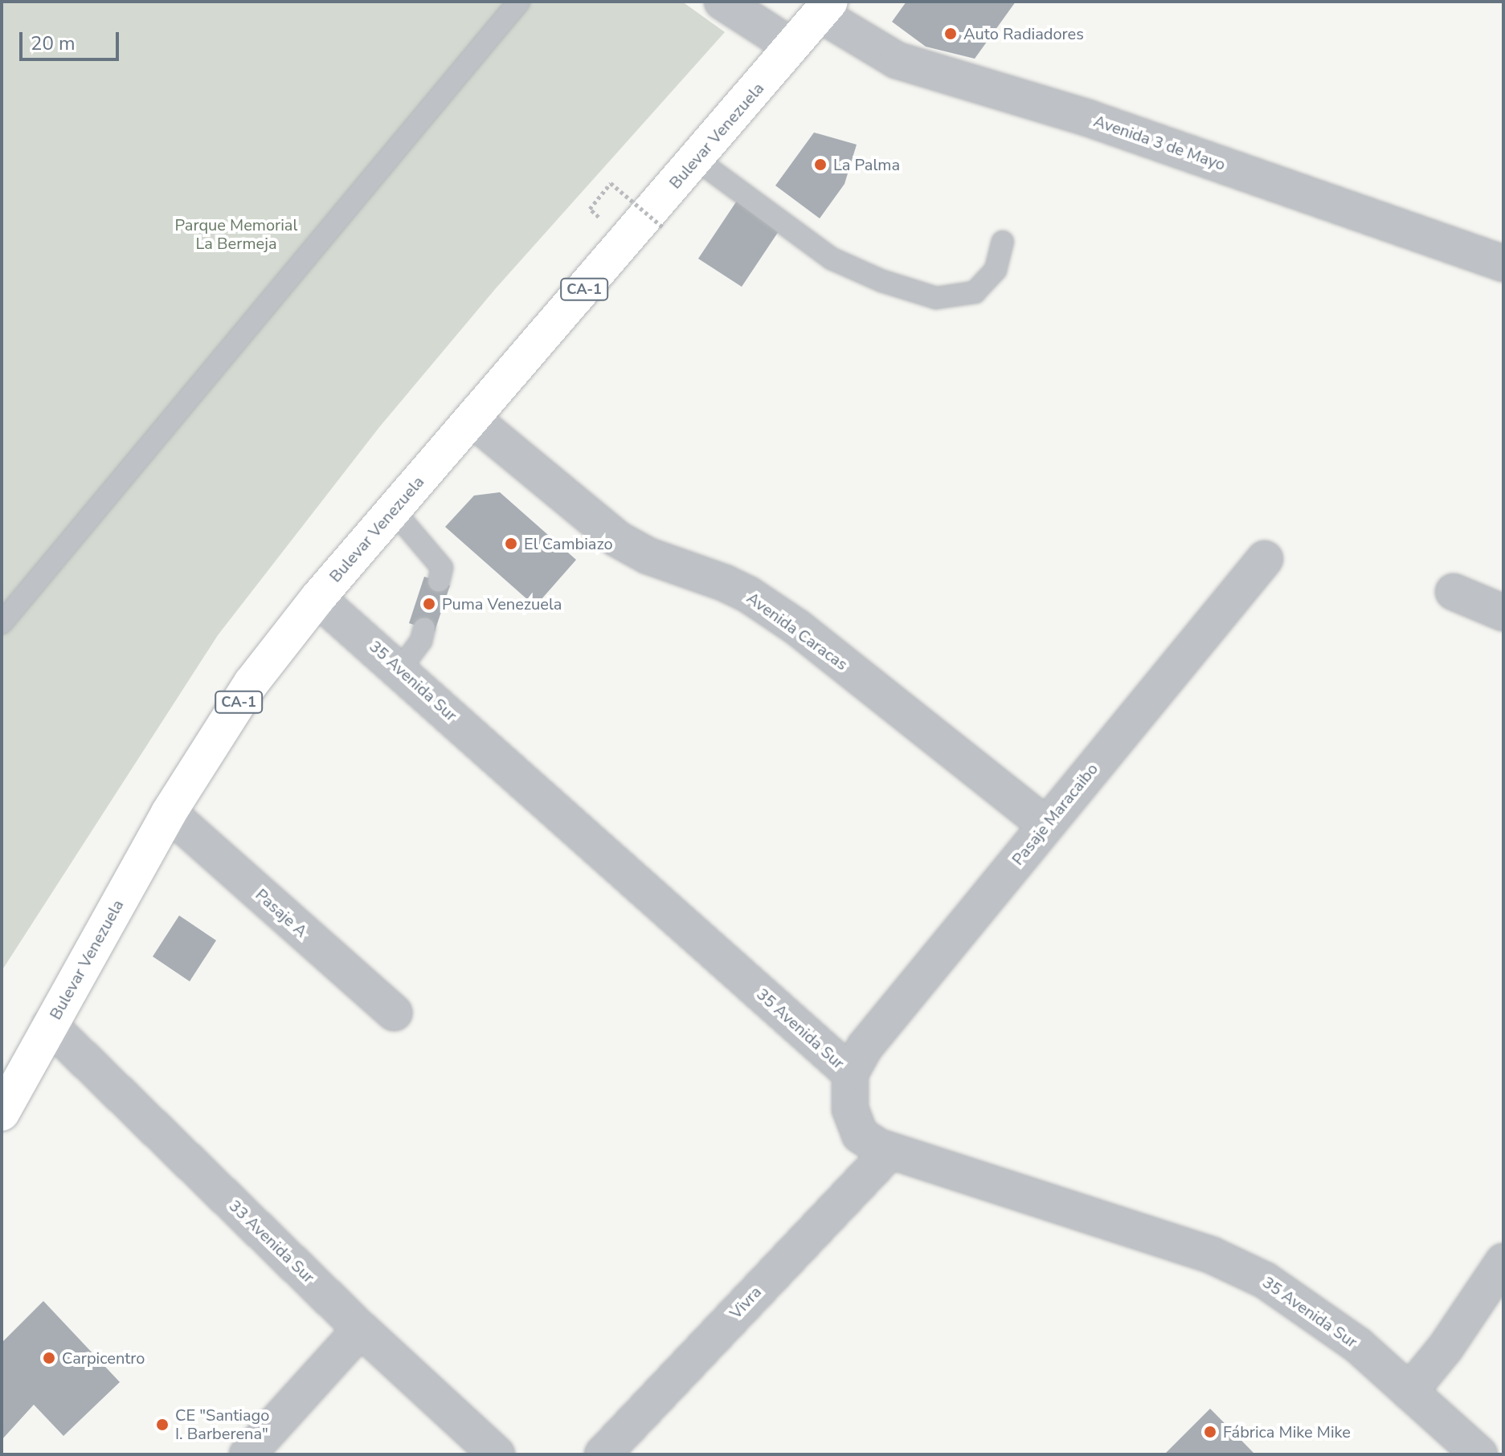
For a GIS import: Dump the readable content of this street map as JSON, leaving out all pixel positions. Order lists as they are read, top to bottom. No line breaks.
{"streets":{"highway":["Bulevar Venezuela","CA-1"],"street":["Avenida 3 de Mayo","Avenida Caracas","35 Avenida Sur","Pasaje Maracaibo","Pasaje A","33 Avenida Sur","Vivra"]},"crossings":[["Bulevar Venezuela","Avenida 3 de Mayo"],["Bulevar Venezuela","Avenida Caracas"],["Bulevar Venezuela","35 Avenida Sur"],["Bulevar Venezuela","Pasaje A"],["Bulevar Venezuela","33 Avenida Sur"],["Avenida Caracas","Pasaje Maracaibo"],["35 Avenida Sur","Pasaje Maracaibo"],["35 Avenida Sur","Vivra"]],"parks":["Parque Memorial La Bermeja"],"places":["Auto Radiadores","La Palma","El Cambiazo","Puma Venezuela","Carpicentro","CE \"Santiago I. Barberena\"","Fábrica Mike Mike"],"scale_bar":"20 m"}
